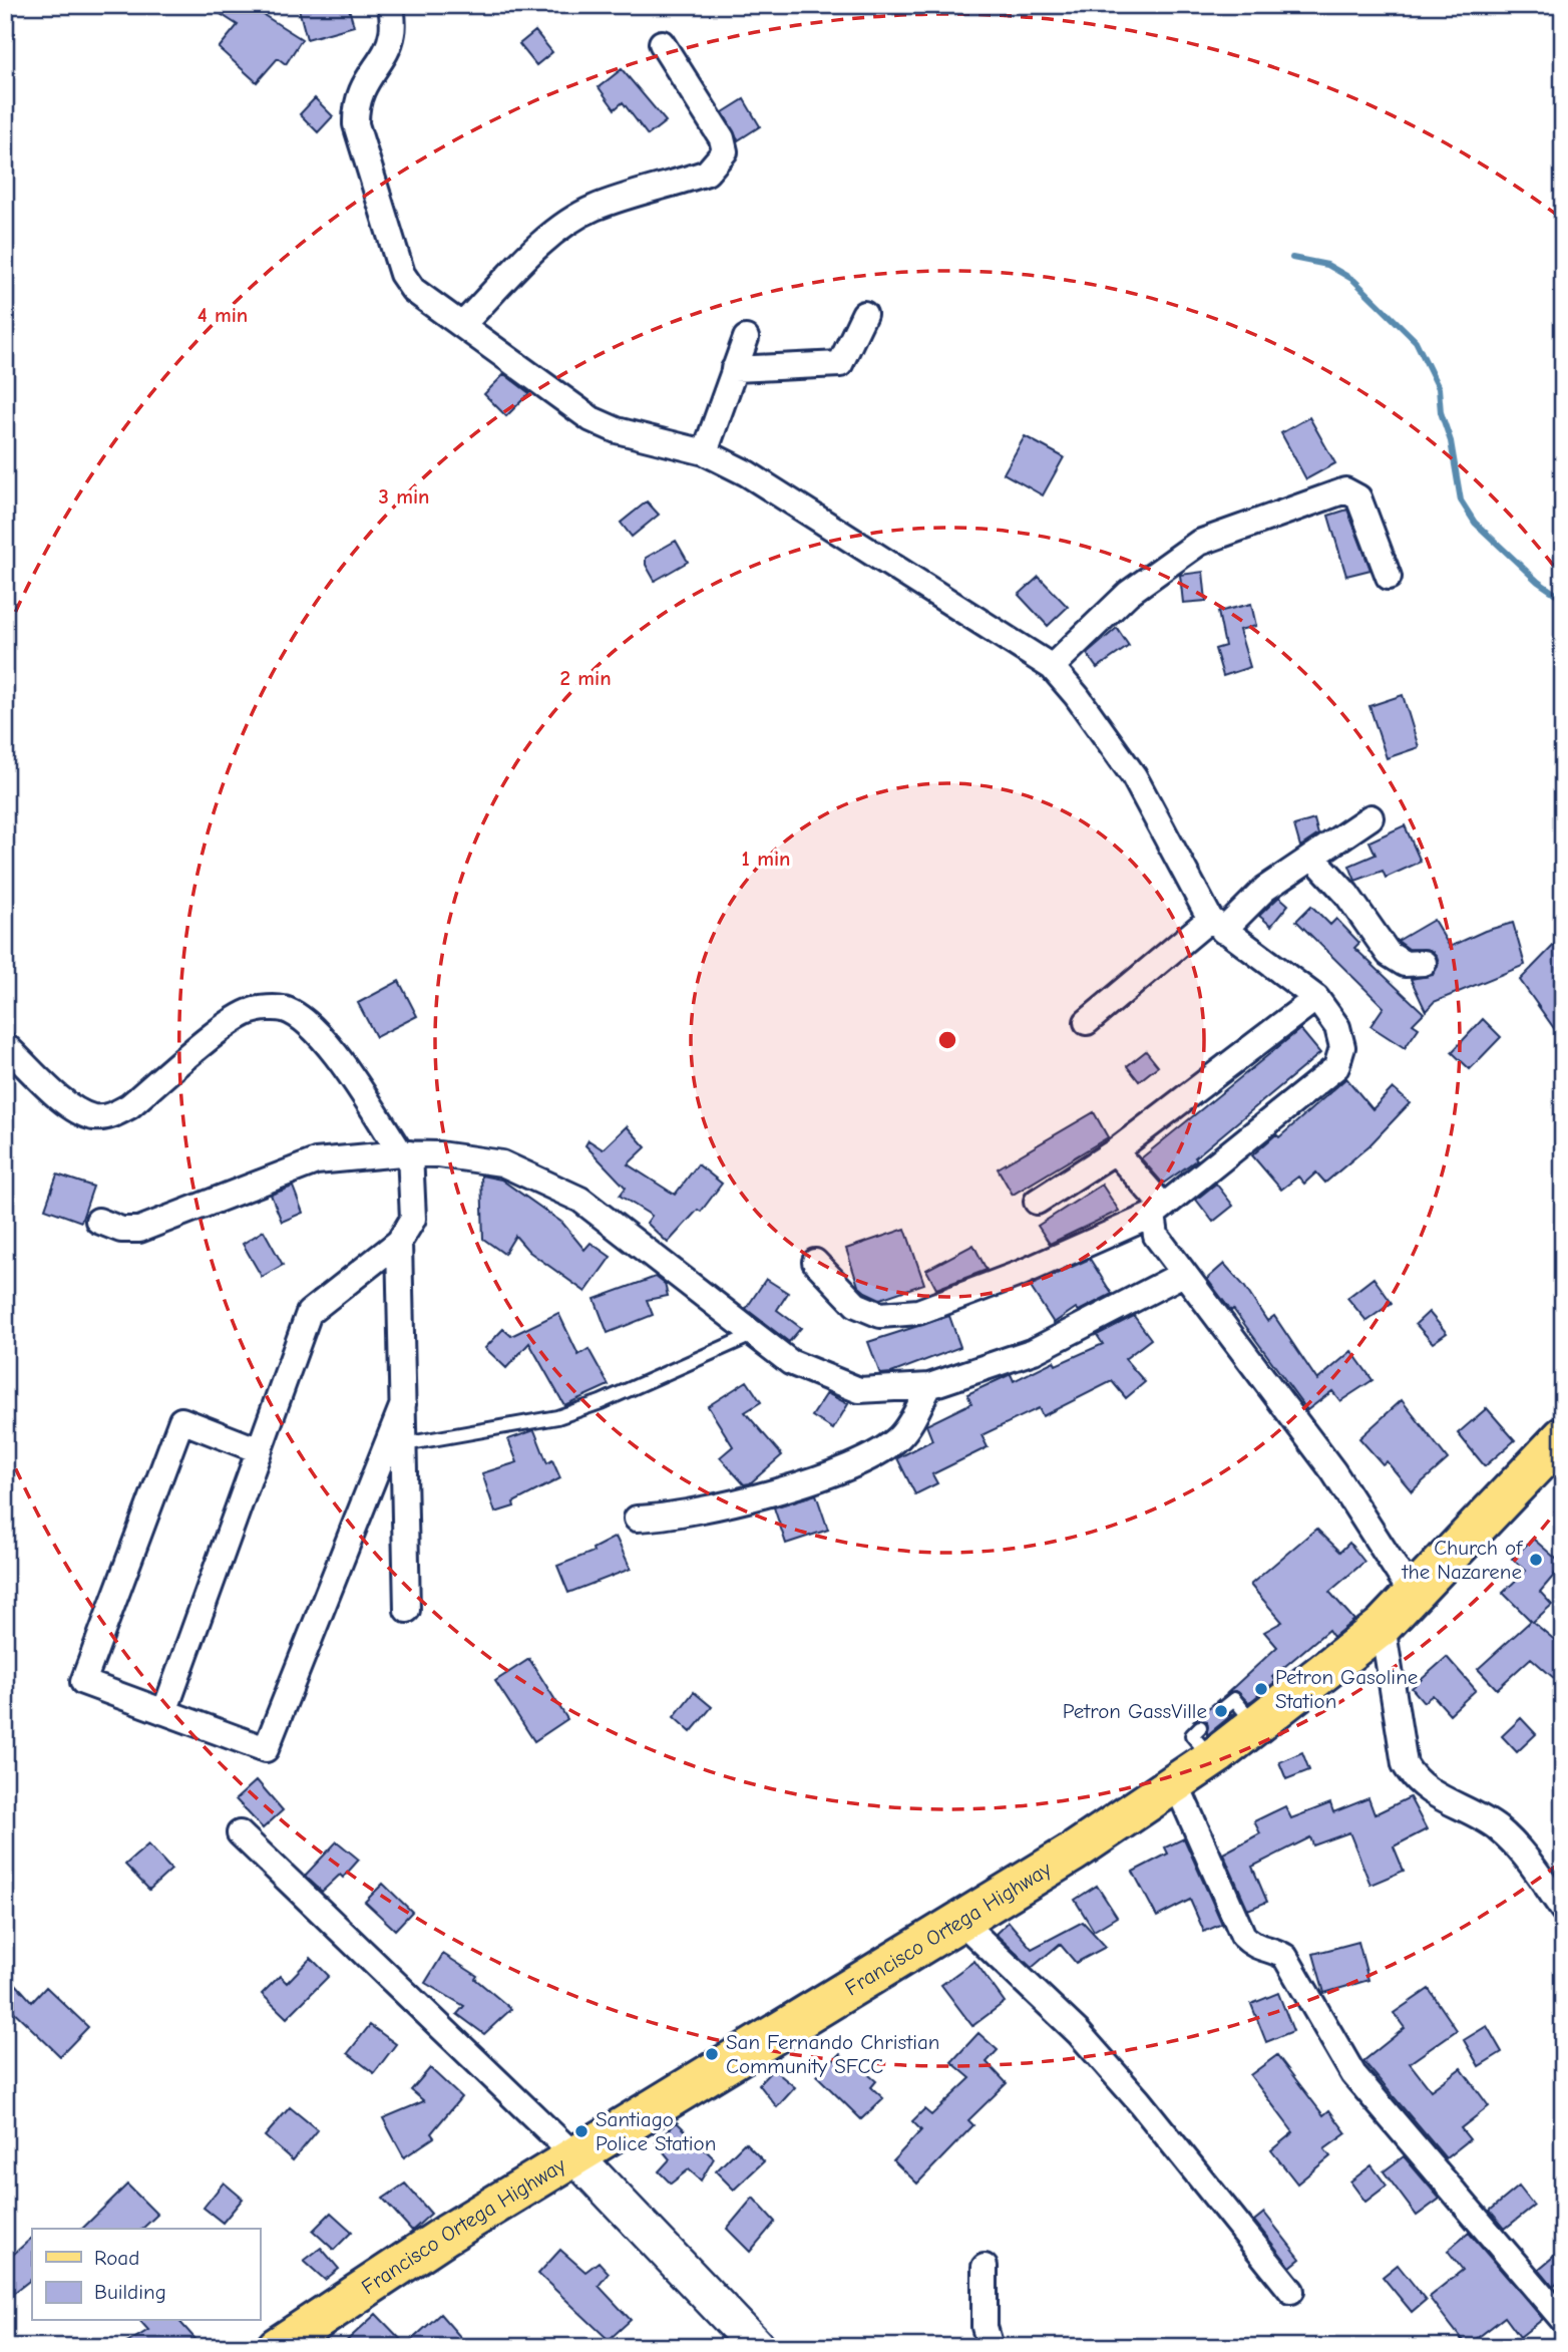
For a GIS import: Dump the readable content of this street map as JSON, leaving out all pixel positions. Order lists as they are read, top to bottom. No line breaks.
{"streets":{"main road":["Francisco Ortega Highway"]},"places":["Church of the Nazarene","Petron Gasoline Station","Petron GassVille","San Fernando Christian Community SFCC","Santiago Police Station"],"legend":["Road","Building"],"rings":["4 min","3 min","2 min","1 min"]}
